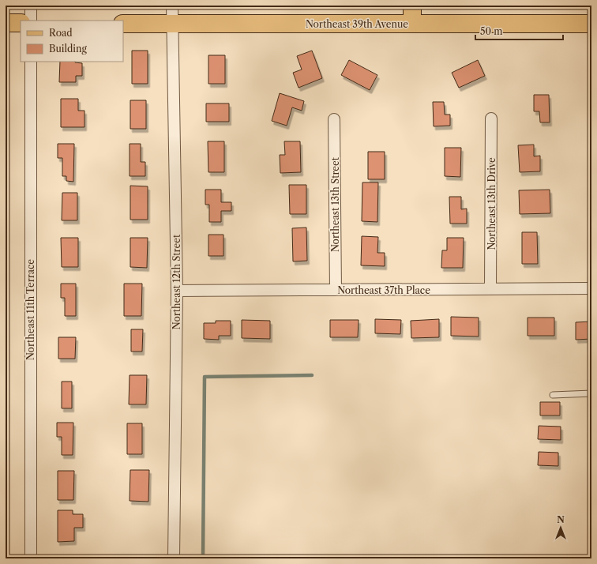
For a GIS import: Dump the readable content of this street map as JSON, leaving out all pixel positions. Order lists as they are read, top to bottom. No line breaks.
{"streets":{"main road":["Northeast 39th Avenue"],"street":["Northeast 13th Drive","Northeast 13th Street","Northeast 12th Street","Northeast 37th Place","Northeast 11th Terrace"]},"crossings":[["Northeast 39th Avenue","Northeast 12th Street"],["Northeast 13th Drive","Northeast 37th Place"],["Northeast 13th Street","Northeast 37th Place"],["Northeast 12th Street","Northeast 37th Place"]],"legend":["Road","Building"],"scale_bar":"50 m","north":"top"}
